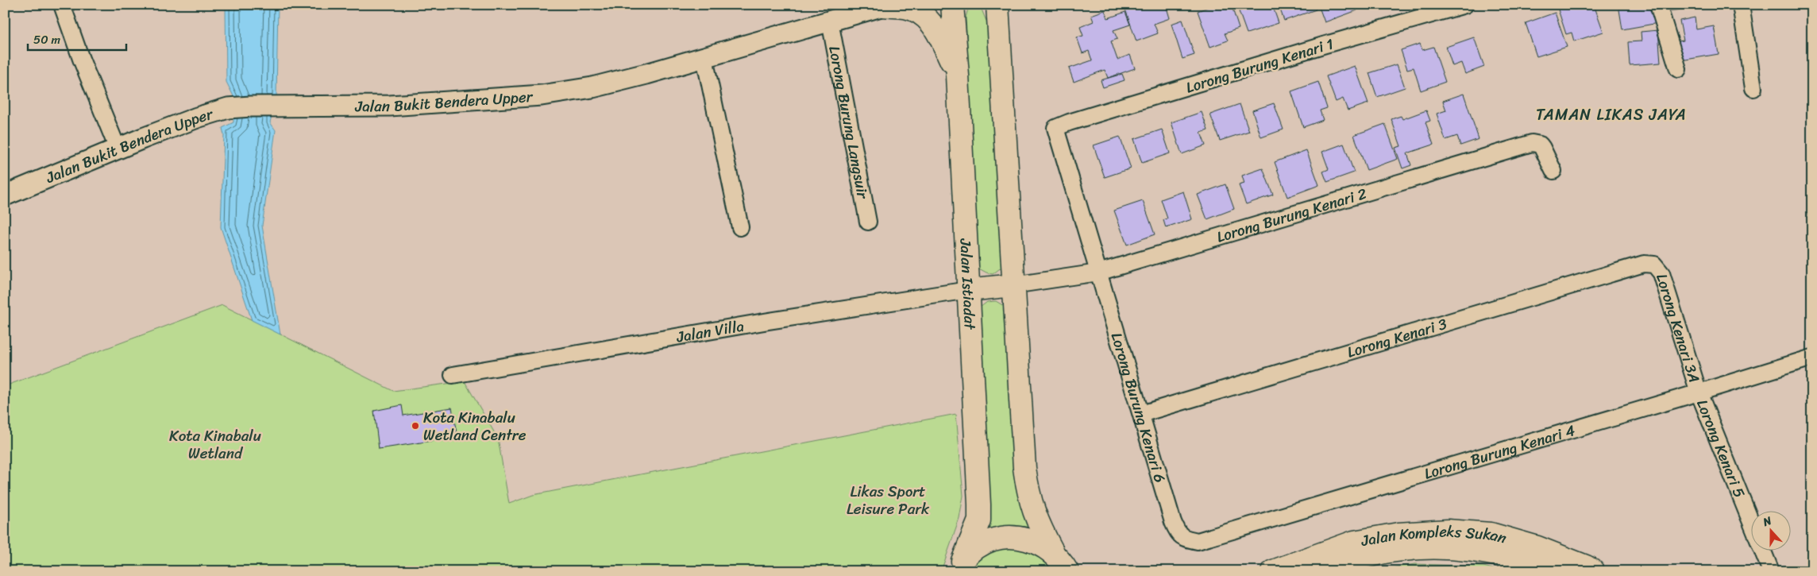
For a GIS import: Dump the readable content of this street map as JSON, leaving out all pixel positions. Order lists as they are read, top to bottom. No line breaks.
{"streets":{"main road":["Jalan Istiadat","Jalan Kompleks Sukan"],"street":["Lorong Burung Kenari 1","Jalan Bukit Bendera Upper","Lorong Burung Langsuir","Lorong Burung Kenari 2","Lorong Kenari 3A","Jalan Villa","Lorong Kenari 3","Lorong Burung Kenari 6","Lorong Kenari 5","Lorong Burung Kenari 4"]},"crossings":[["Lorong Burung Kenari 1","Lorong Burung Kenari 6"],["Jalan Bukit Bendera Upper","Lorong Burung Langsuir"],["Lorong Burung Kenari 2","Lorong Burung Kenari 6"],["Jalan Istiadat","Jalan Villa"],["Lorong Kenari 3A","Lorong Kenari 3"],["Lorong Kenari 3A","Lorong Kenari 5"],["Lorong Kenari 3A","Lorong Burung Kenari 4"],["Lorong Kenari 3","Lorong Burung Kenari 6"],["Lorong Burung Kenari 6","Lorong Burung Kenari 4"],["Lorong Kenari 5","Lorong Burung Kenari 4"]],"districts":["TAMAN LIKAS JAYA"],"parks":["Kota Kinabalu Wetland","Likas Sport Leisure Park"],"places":["Kota Kinabalu Wetland Centre"],"scale_bar":"50 m","north":"top"}
